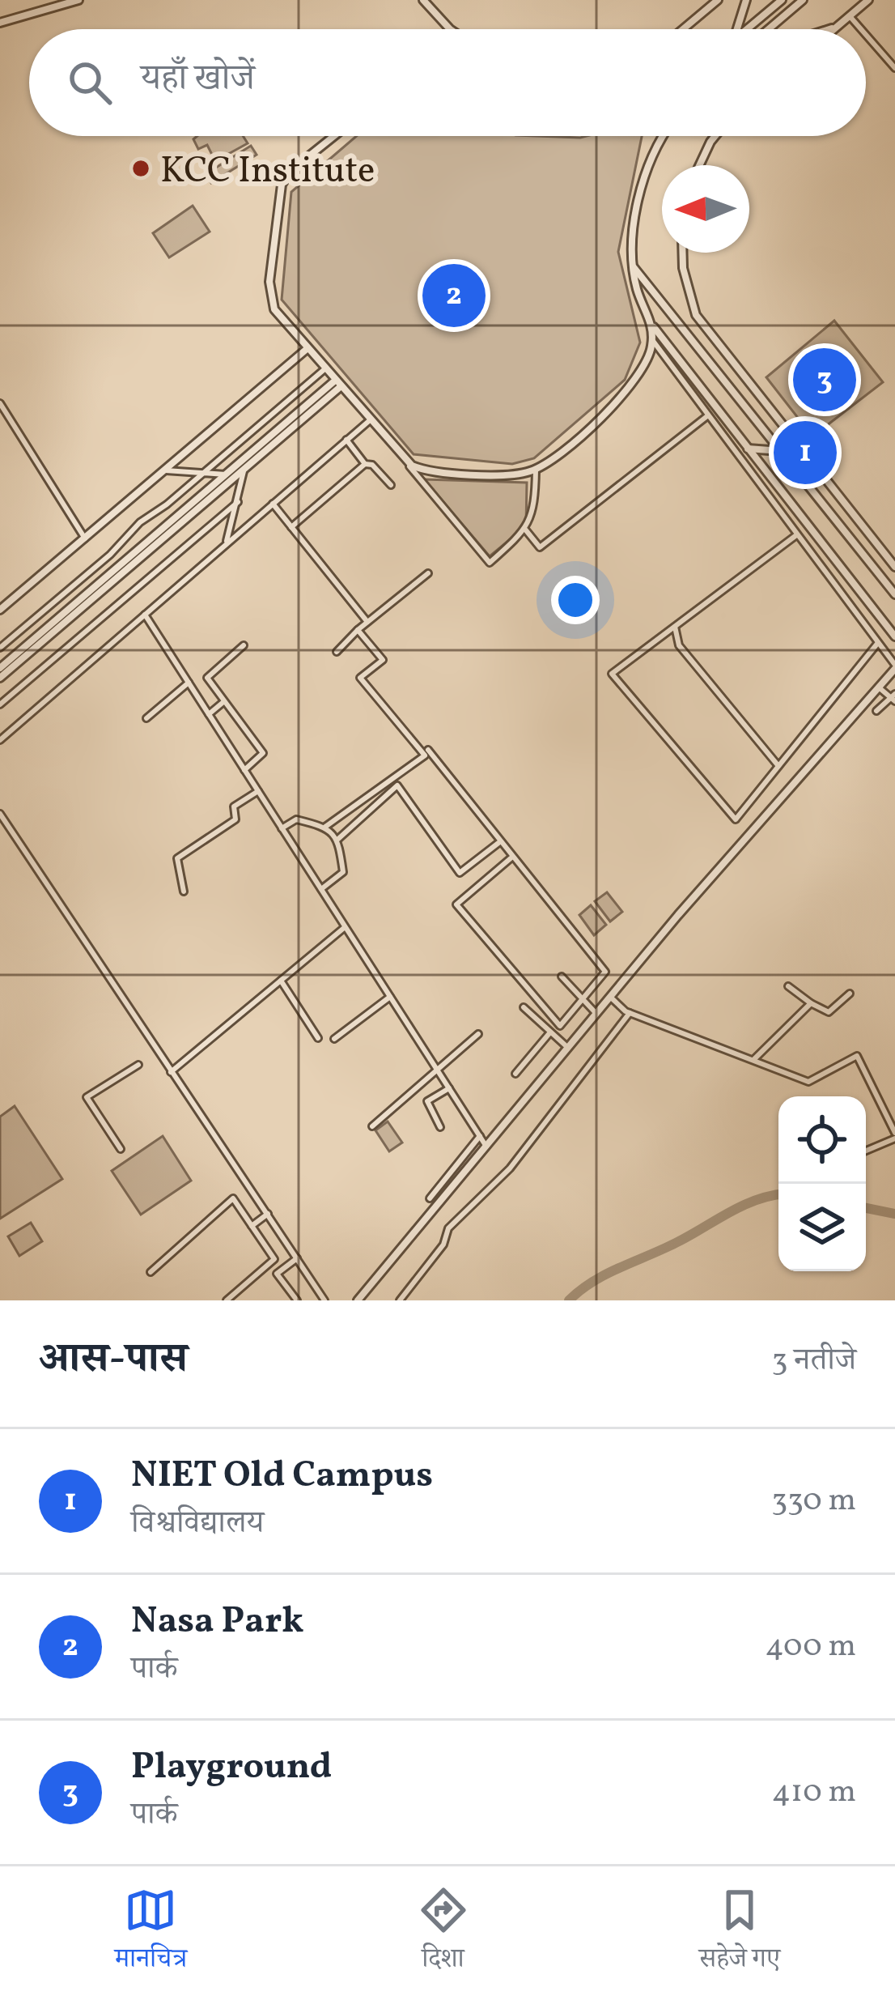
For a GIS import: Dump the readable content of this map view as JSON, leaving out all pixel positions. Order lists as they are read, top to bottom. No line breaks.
{"places":["KCC Institute"],"north":"left","page":{"search":"यहाँ खोजें","pins":["2","3","1"],"heading":["आस-पास","3 नतीजे"],"list":[{"mark":"1","name":"NIET Old Campus","note":"विश्वविद्यालय","value":"330 m"},{"mark":"2","name":"Nasa Park","note":"पार्क","value":"400 m"},{"mark":"3","name":"Playground","note":"पार्क","value":"410 m"}],"nav":["मानचित्र","दिशा","सहेजे गए"]}}
